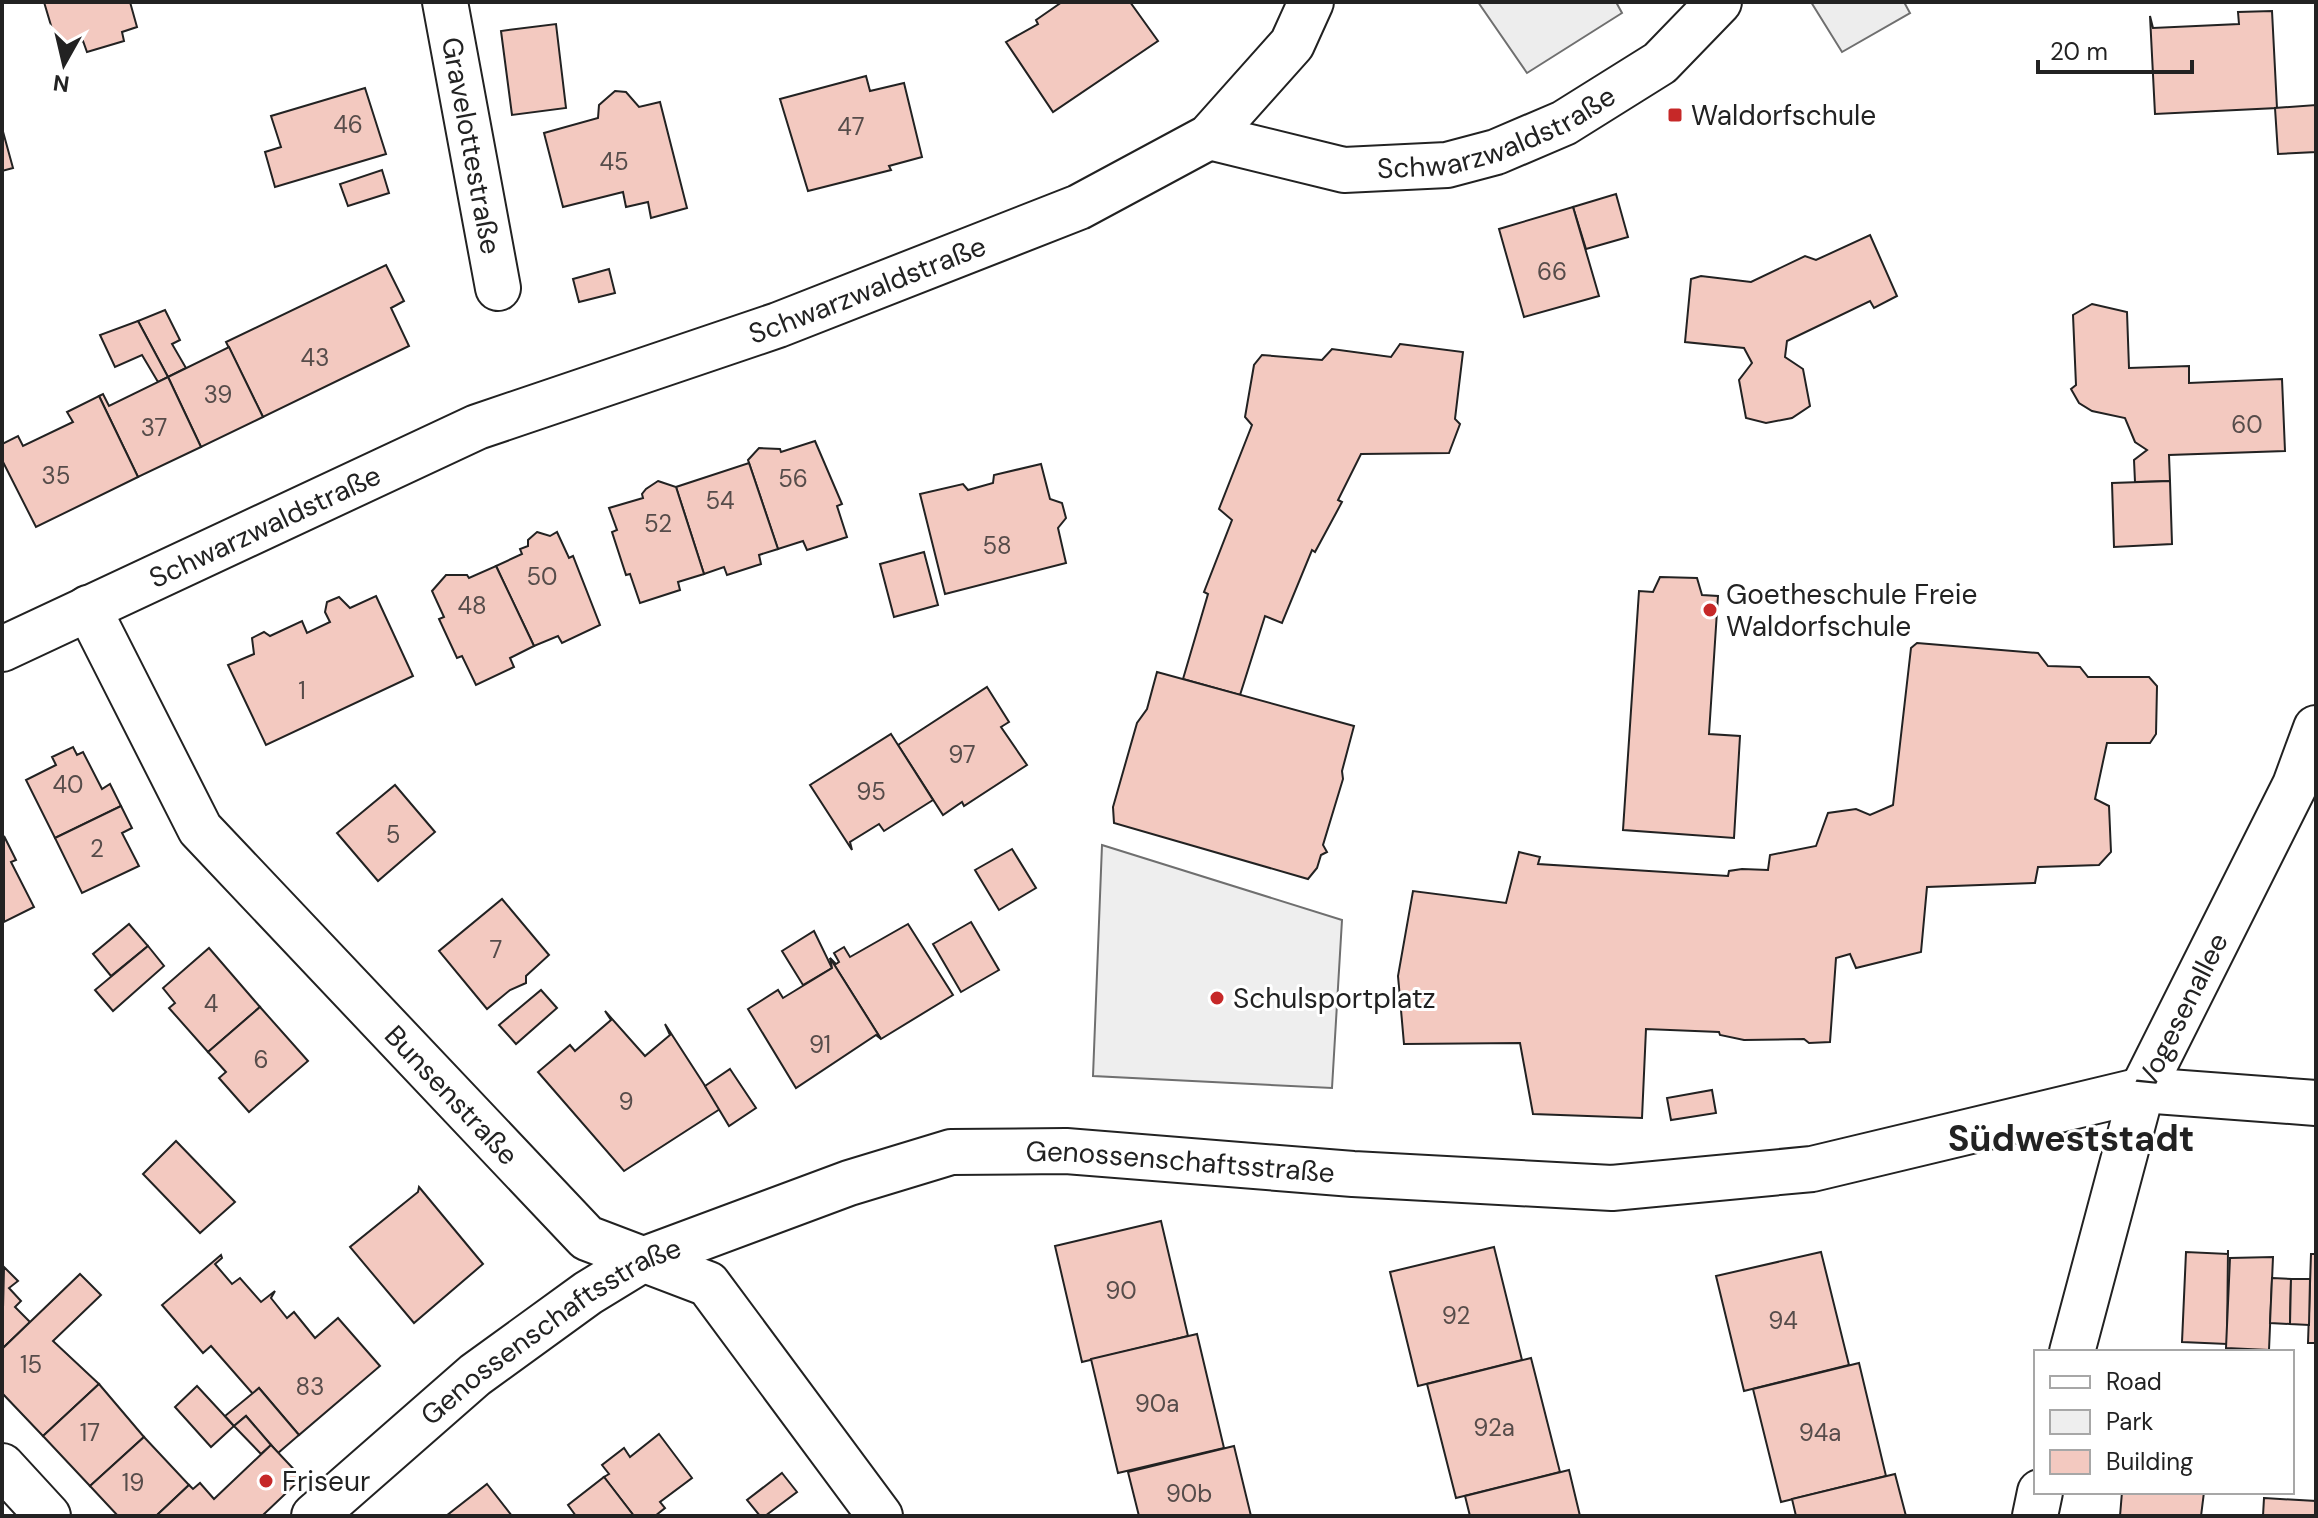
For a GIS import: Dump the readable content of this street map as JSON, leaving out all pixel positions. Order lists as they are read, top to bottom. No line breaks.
{"streets":{"street":["Schwarzwaldstraße","Gravelottestraße","Vogesenallee","Bunsenstraße","Genossenschaftsstraße"]},"crossings":[["Schwarzwaldstraße","Bunsenstraße"],["Vogesenallee","Genossenschaftsstraße"],["Bunsenstraße","Genossenschaftsstraße"]],"districts":["Südweststadt"],"places":{"transit":["Waldorfschule"],"other":["Goetheschule Freie Waldorfschule","Schulsportplatz","Friseur"]},"house_numbers":["46","47","45","66","43","39","60","37","35","56","54","52","58","50","48","1","97","40","95","5","2","7","4","91","6","9","90","92","94","15","83","90a","92a","17","94a","19","90b"],"legend":["Road","Park","Building"],"scale_bar":"20 m","north":"bottom"}
